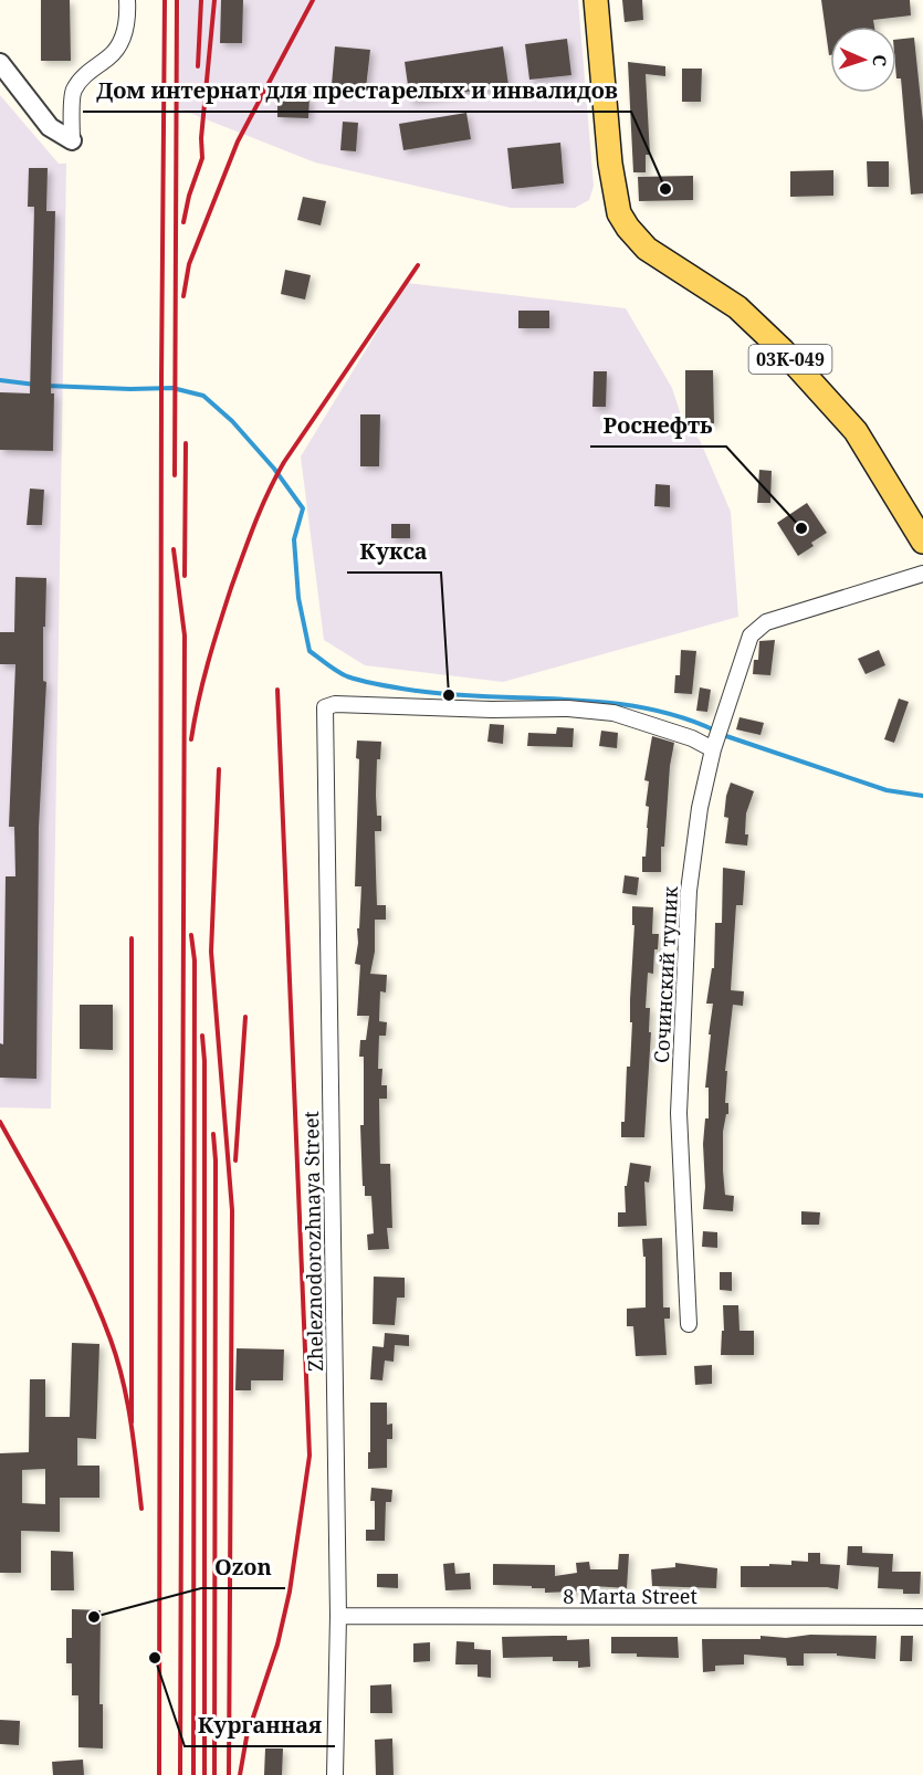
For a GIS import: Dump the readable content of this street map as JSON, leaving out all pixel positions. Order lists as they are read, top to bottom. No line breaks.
{"streets":{"main road":["03К-049"],"street":["Сочинский тупик","Zheleznodorozhnaya Street","8 Marta Street"]},"crossings":[["Сочинский тупик","Zheleznodorozhnaya Street"],["Zheleznodorozhnaya Street","8 Marta Street"]],"places":["Дом интернат для престарелых и инвалидов","Роснефть","Кукса","Ozon","Курганная"],"north":"right"}
